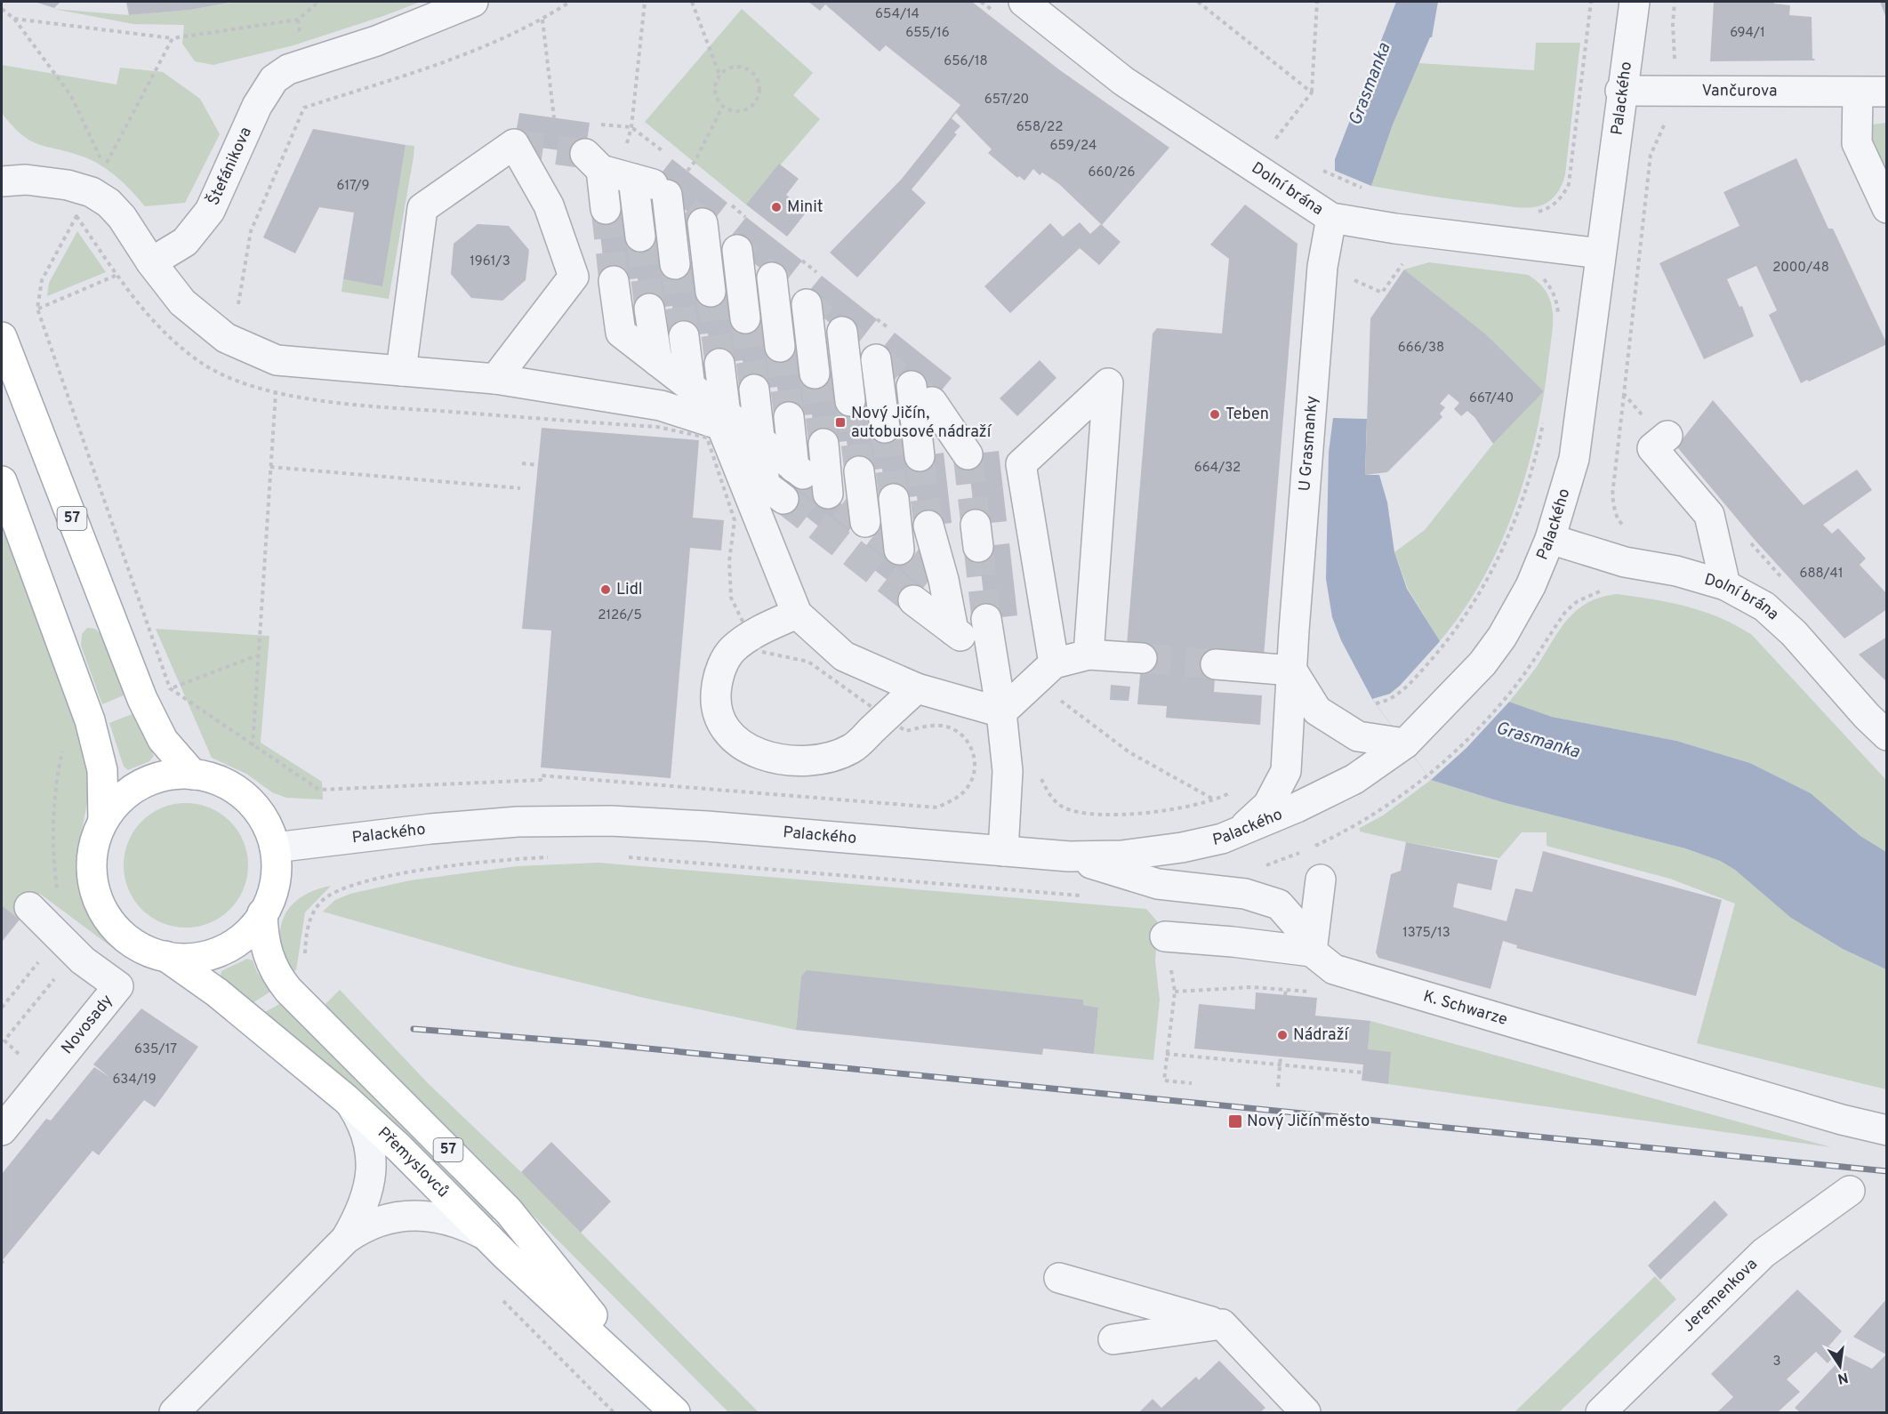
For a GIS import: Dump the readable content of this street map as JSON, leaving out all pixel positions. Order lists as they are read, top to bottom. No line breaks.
{"streets":{"main road":["57","Přemyslovců"],"street":["Vančurova","Palackého","Štefánikova","Dolní brána","U Grasmanky","K. Schwarze","Novosady","Jeremenkova"]},"crossings":[["Vančurova","Palackého"],["Palackého","Dolní brána"],["Palackého","U Grasmanky"],["Palackého","57"],["Palackého","K. Schwarze"],["Palackého","Přemyslovců"],["Dolní brána","U Grasmanky"],["57","Přemyslovců"]],"water":["Grasmanka"],"places":{"other":["Minit","Teben","Lidl","Nádraží"],"transit":["Nový Jičín, autobusové nádraží","Nový Jičín město"]},"house_numbers":["654/14","655/16","694/1","656/18","657/20","658/22","659/24","660/26","617/9","1961/3","2000/48","666/38","667/40","664/32","688/41","2126/5","1375/13","635/17","634/19","3"],"north":"bottom"}
